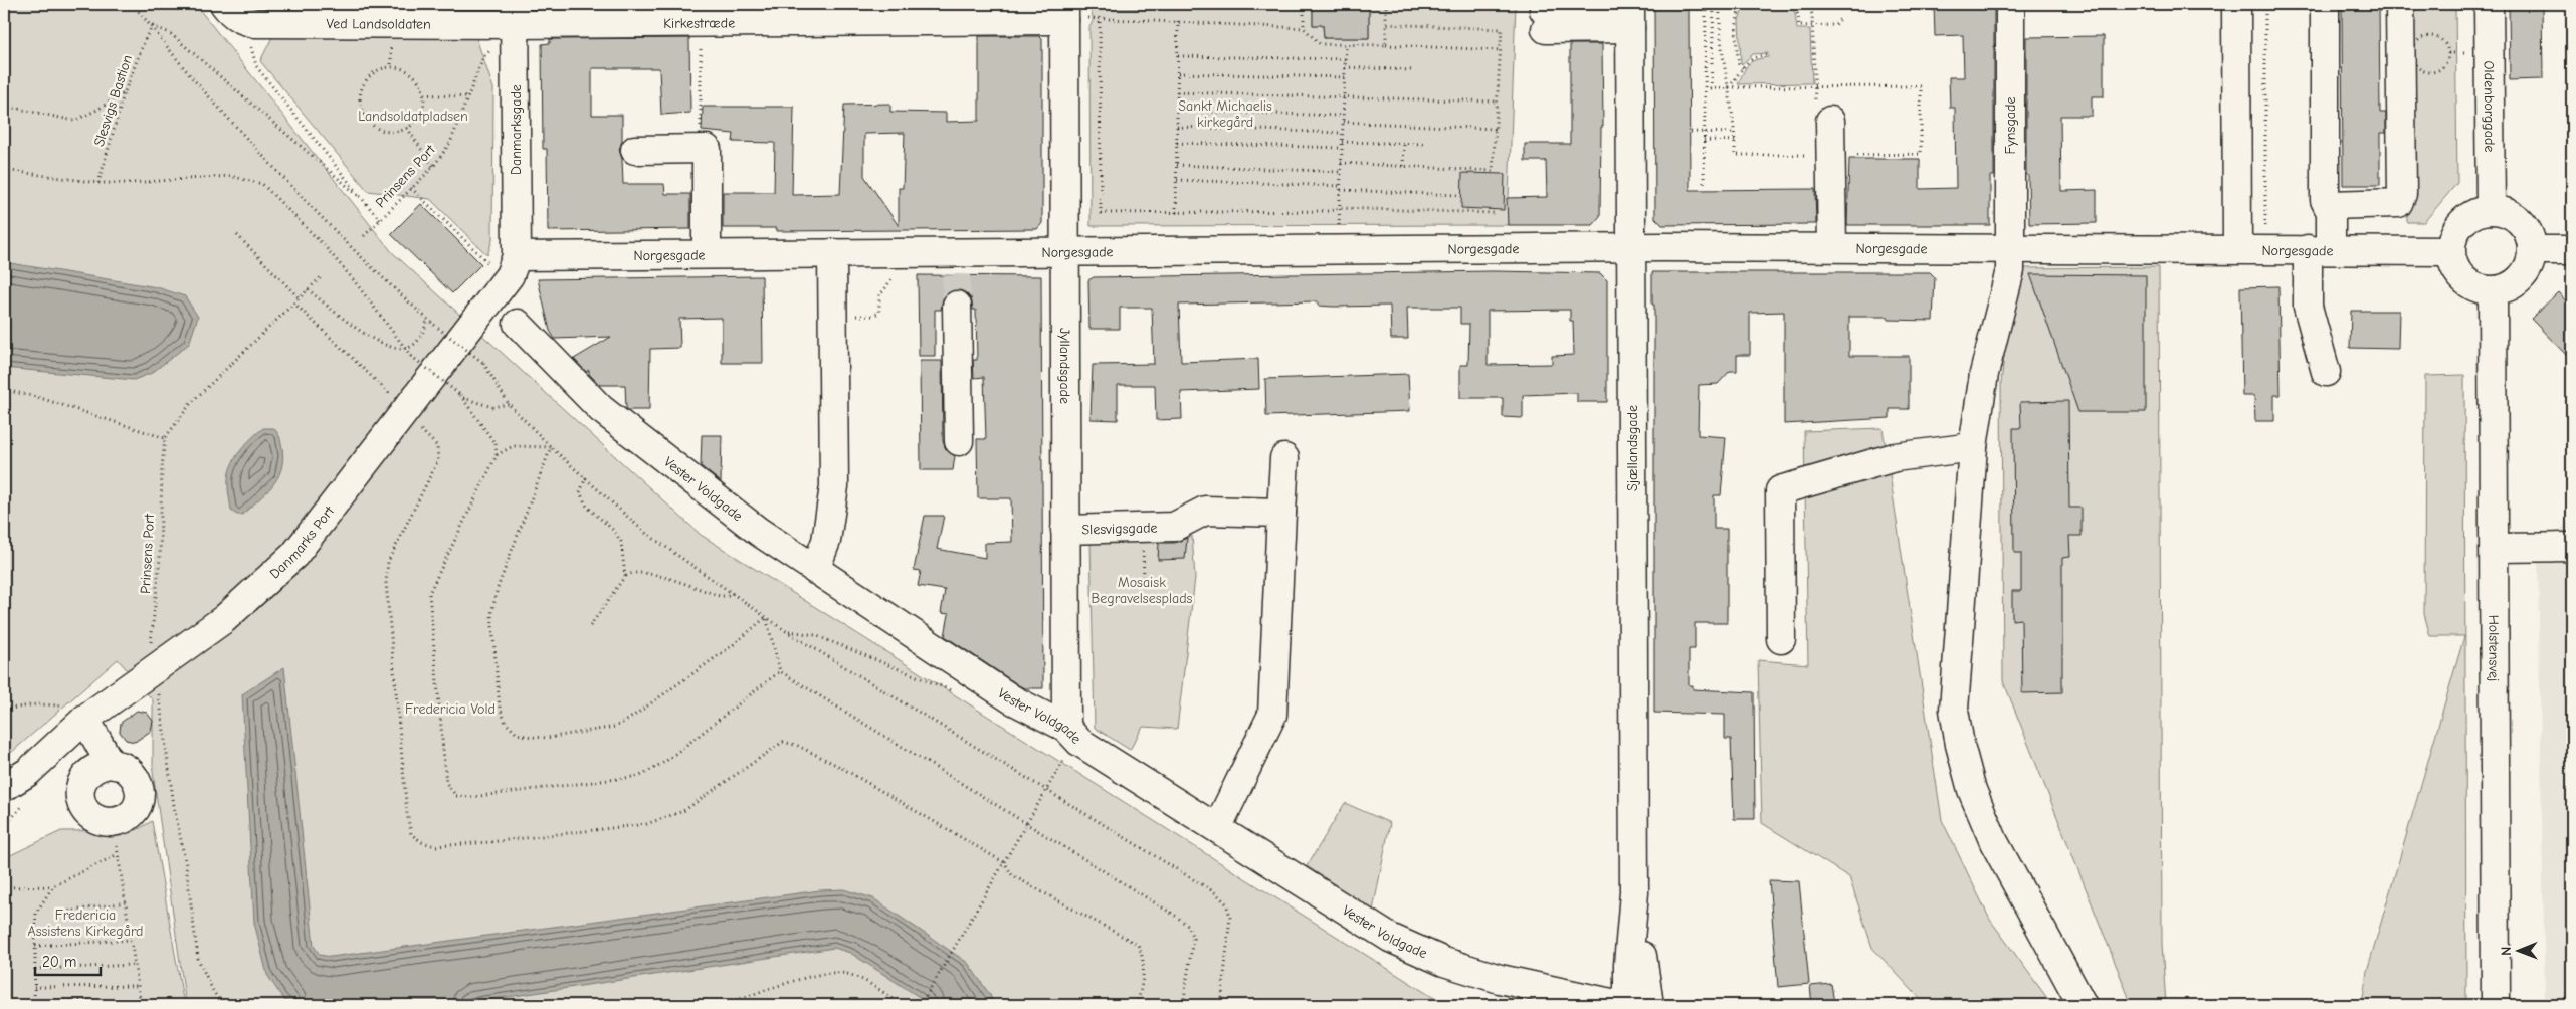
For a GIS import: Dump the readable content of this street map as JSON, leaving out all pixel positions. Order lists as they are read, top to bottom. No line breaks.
{"streets":{"street":["Ved Landsoldaten","Kirkestræde","Oldenborggade","Fynsgade","Danmarksgade","Norgesgade","Jyllandsgade","Sjællandsgade","Vester Voldgade","Slesvigsgade","Danmarks Port","Holstensvej"],"path":["Slesvigs Bastion","Prinsens Port"]},"crossings":[["Ved Landsoldaten","Kirkestræde"],["Ved Landsoldaten","Danmarksgade"],["Ved Landsoldaten","Prinsens Port"],["Kirkestræde","Danmarksgade"],["Kirkestræde","Prinsens Port"],["Kirkestræde","Jyllandsgade"],["Oldenborggade","Norgesgade"],["Oldenborggade","Holstensvej"],["Fynsgade","Norgesgade"],["Danmarksgade","Prinsens Port"],["Danmarksgade","Norgesgade"],["Danmarksgade","Danmarks Port"],["Prinsens Port","Danmarks Port"],["Norgesgade","Jyllandsgade"],["Norgesgade","Sjællandsgade"],["Norgesgade","Danmarks Port"],["Norgesgade","Holstensvej"],["Jyllandsgade","Vester Voldgade"],["Jyllandsgade","Slesvigsgade"]],"parks":["Sankt Michaelis kirkegård","Landsoldatpladsen","Mosaisk Begravelsesplads","Fredericia Vold","Fredericia Assistens Kirkegård"],"scale_bar":"20 m","north":"left"}
